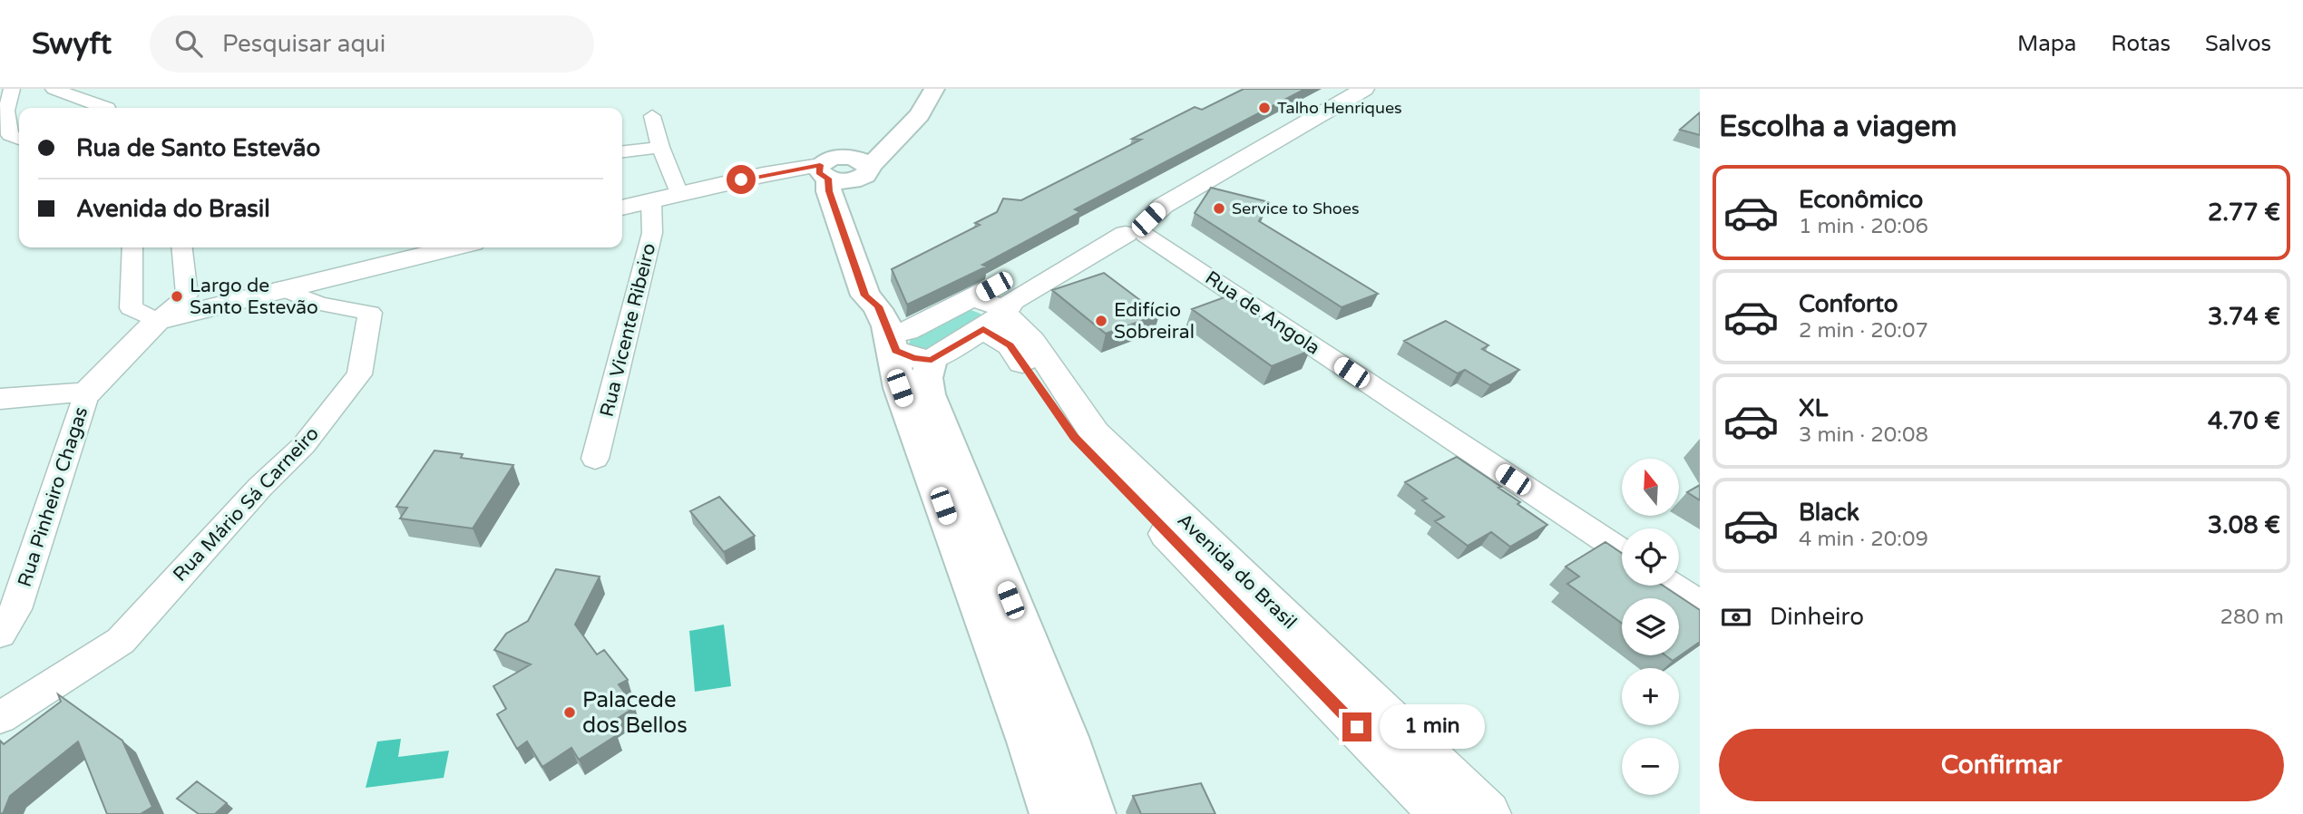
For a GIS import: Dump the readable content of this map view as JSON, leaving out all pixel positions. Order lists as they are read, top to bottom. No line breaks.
{"streets":{"street":["Rua de Angola","Rua Vicente Ribeiro","Rua Pinheiro Chagas","Rua Mário Sá Carneiro","Avenida do Brasil"]},"places":["Talho Henriques","Service to Shoes","Largo de Santo Estevão","Edifício Sobreiral","Palacede dos Bellos"],"north":"top","page":{"header":"Swyft","search":"Pesquisar aqui","nav":["Mapa","Rotas","Salvos"],"heading":"Escolha a viagem","banner":["Rua de Santo Estevão","Avenida do Brasil"],"list":[{"name":"Econômico","note":"1 min · 20:06","value":"2.77 €"},{"name":"Conforto","note":"2 min · 20:07","value":"3.74 €"},{"name":"XL","note":"3 min · 20:08","value":"4.70 €"},{"name":"Black","note":"4 min · 20:09","value":"3.08 €"}],"map_buttons":["+","−"],"pay":["Dinheiro","280 m"],"bubble":"1 min","buttons":"Confirmar"}}
